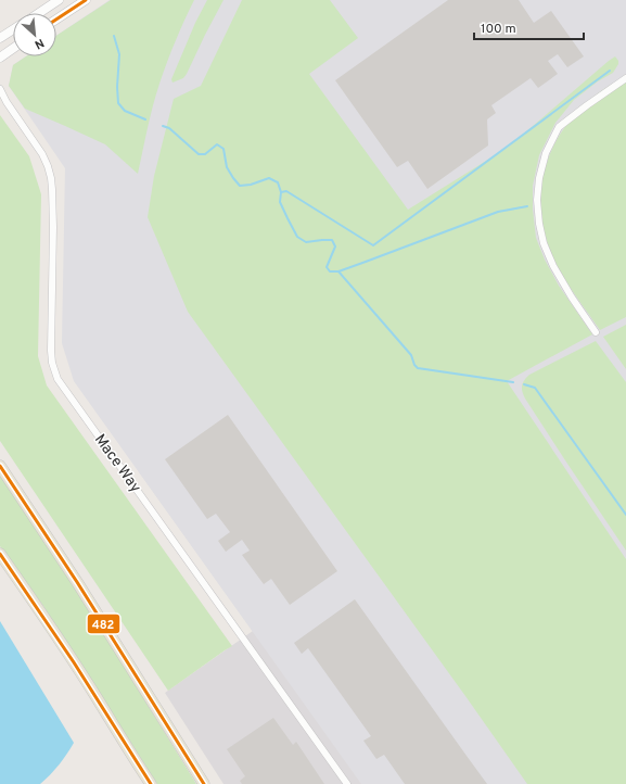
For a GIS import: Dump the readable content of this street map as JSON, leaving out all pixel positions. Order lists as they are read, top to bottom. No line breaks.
{"streets":{"street":["Mace Way"]},"lines":["transit line 482"],"scale_bar":"100 m","north":"bottom right"}
